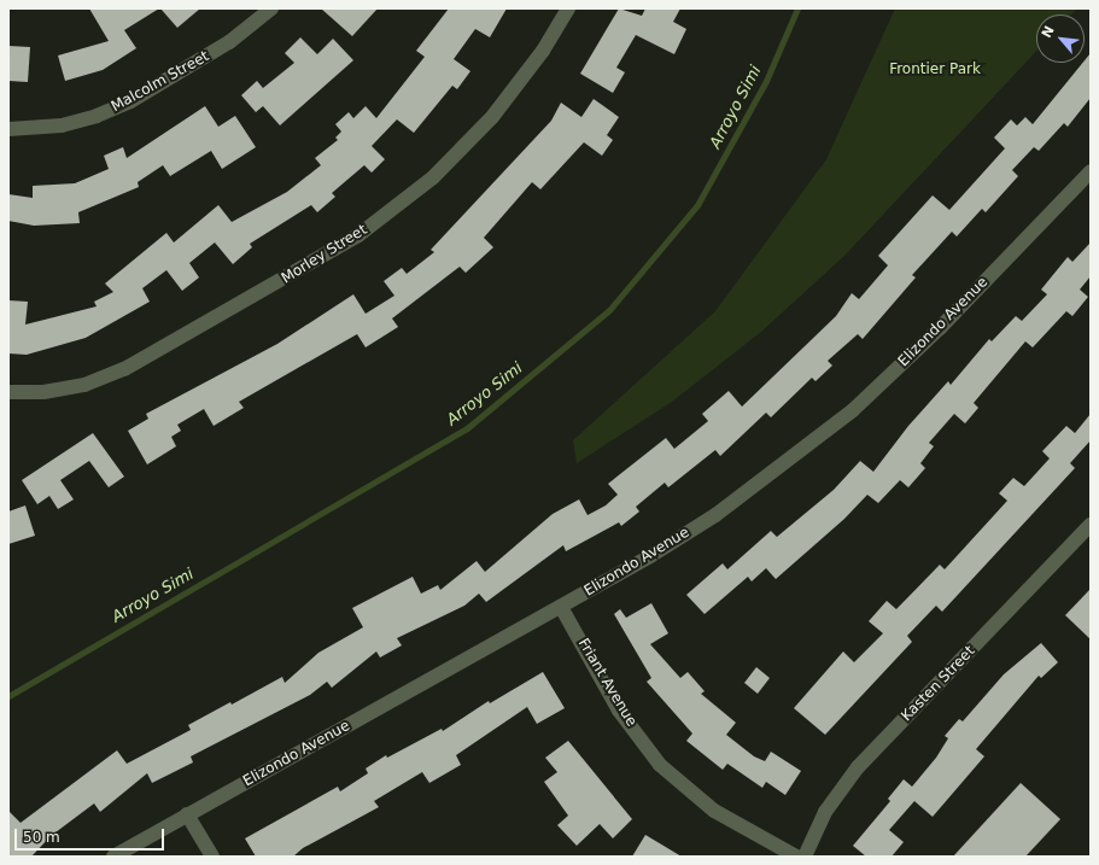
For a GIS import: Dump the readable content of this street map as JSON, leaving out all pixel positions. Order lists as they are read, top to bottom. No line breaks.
{"streets":{"street":["Malcolm Street","Morley Street","Elizondo Avenue","Friant Avenue","Kasten Street"]},"crossings":[["Elizondo Avenue","Friant Avenue"]],"water":["Arroyo Simi"],"parks":["Frontier Park"],"scale_bar":"50 m","north":"top left"}
